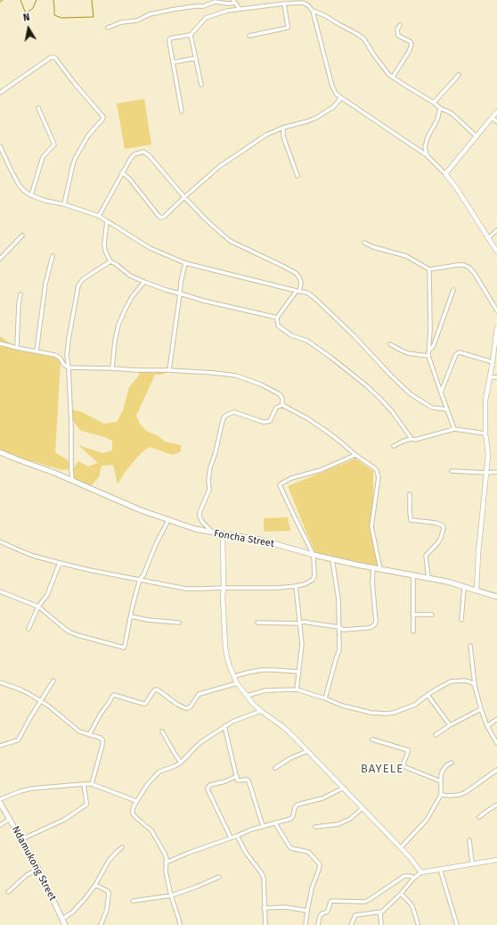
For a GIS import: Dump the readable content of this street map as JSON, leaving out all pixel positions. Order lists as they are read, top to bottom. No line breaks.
{"streets":{"main road":["Foncha Street","Ndamukong Street"]},"districts":["BAYELE"],"north":"top"}
